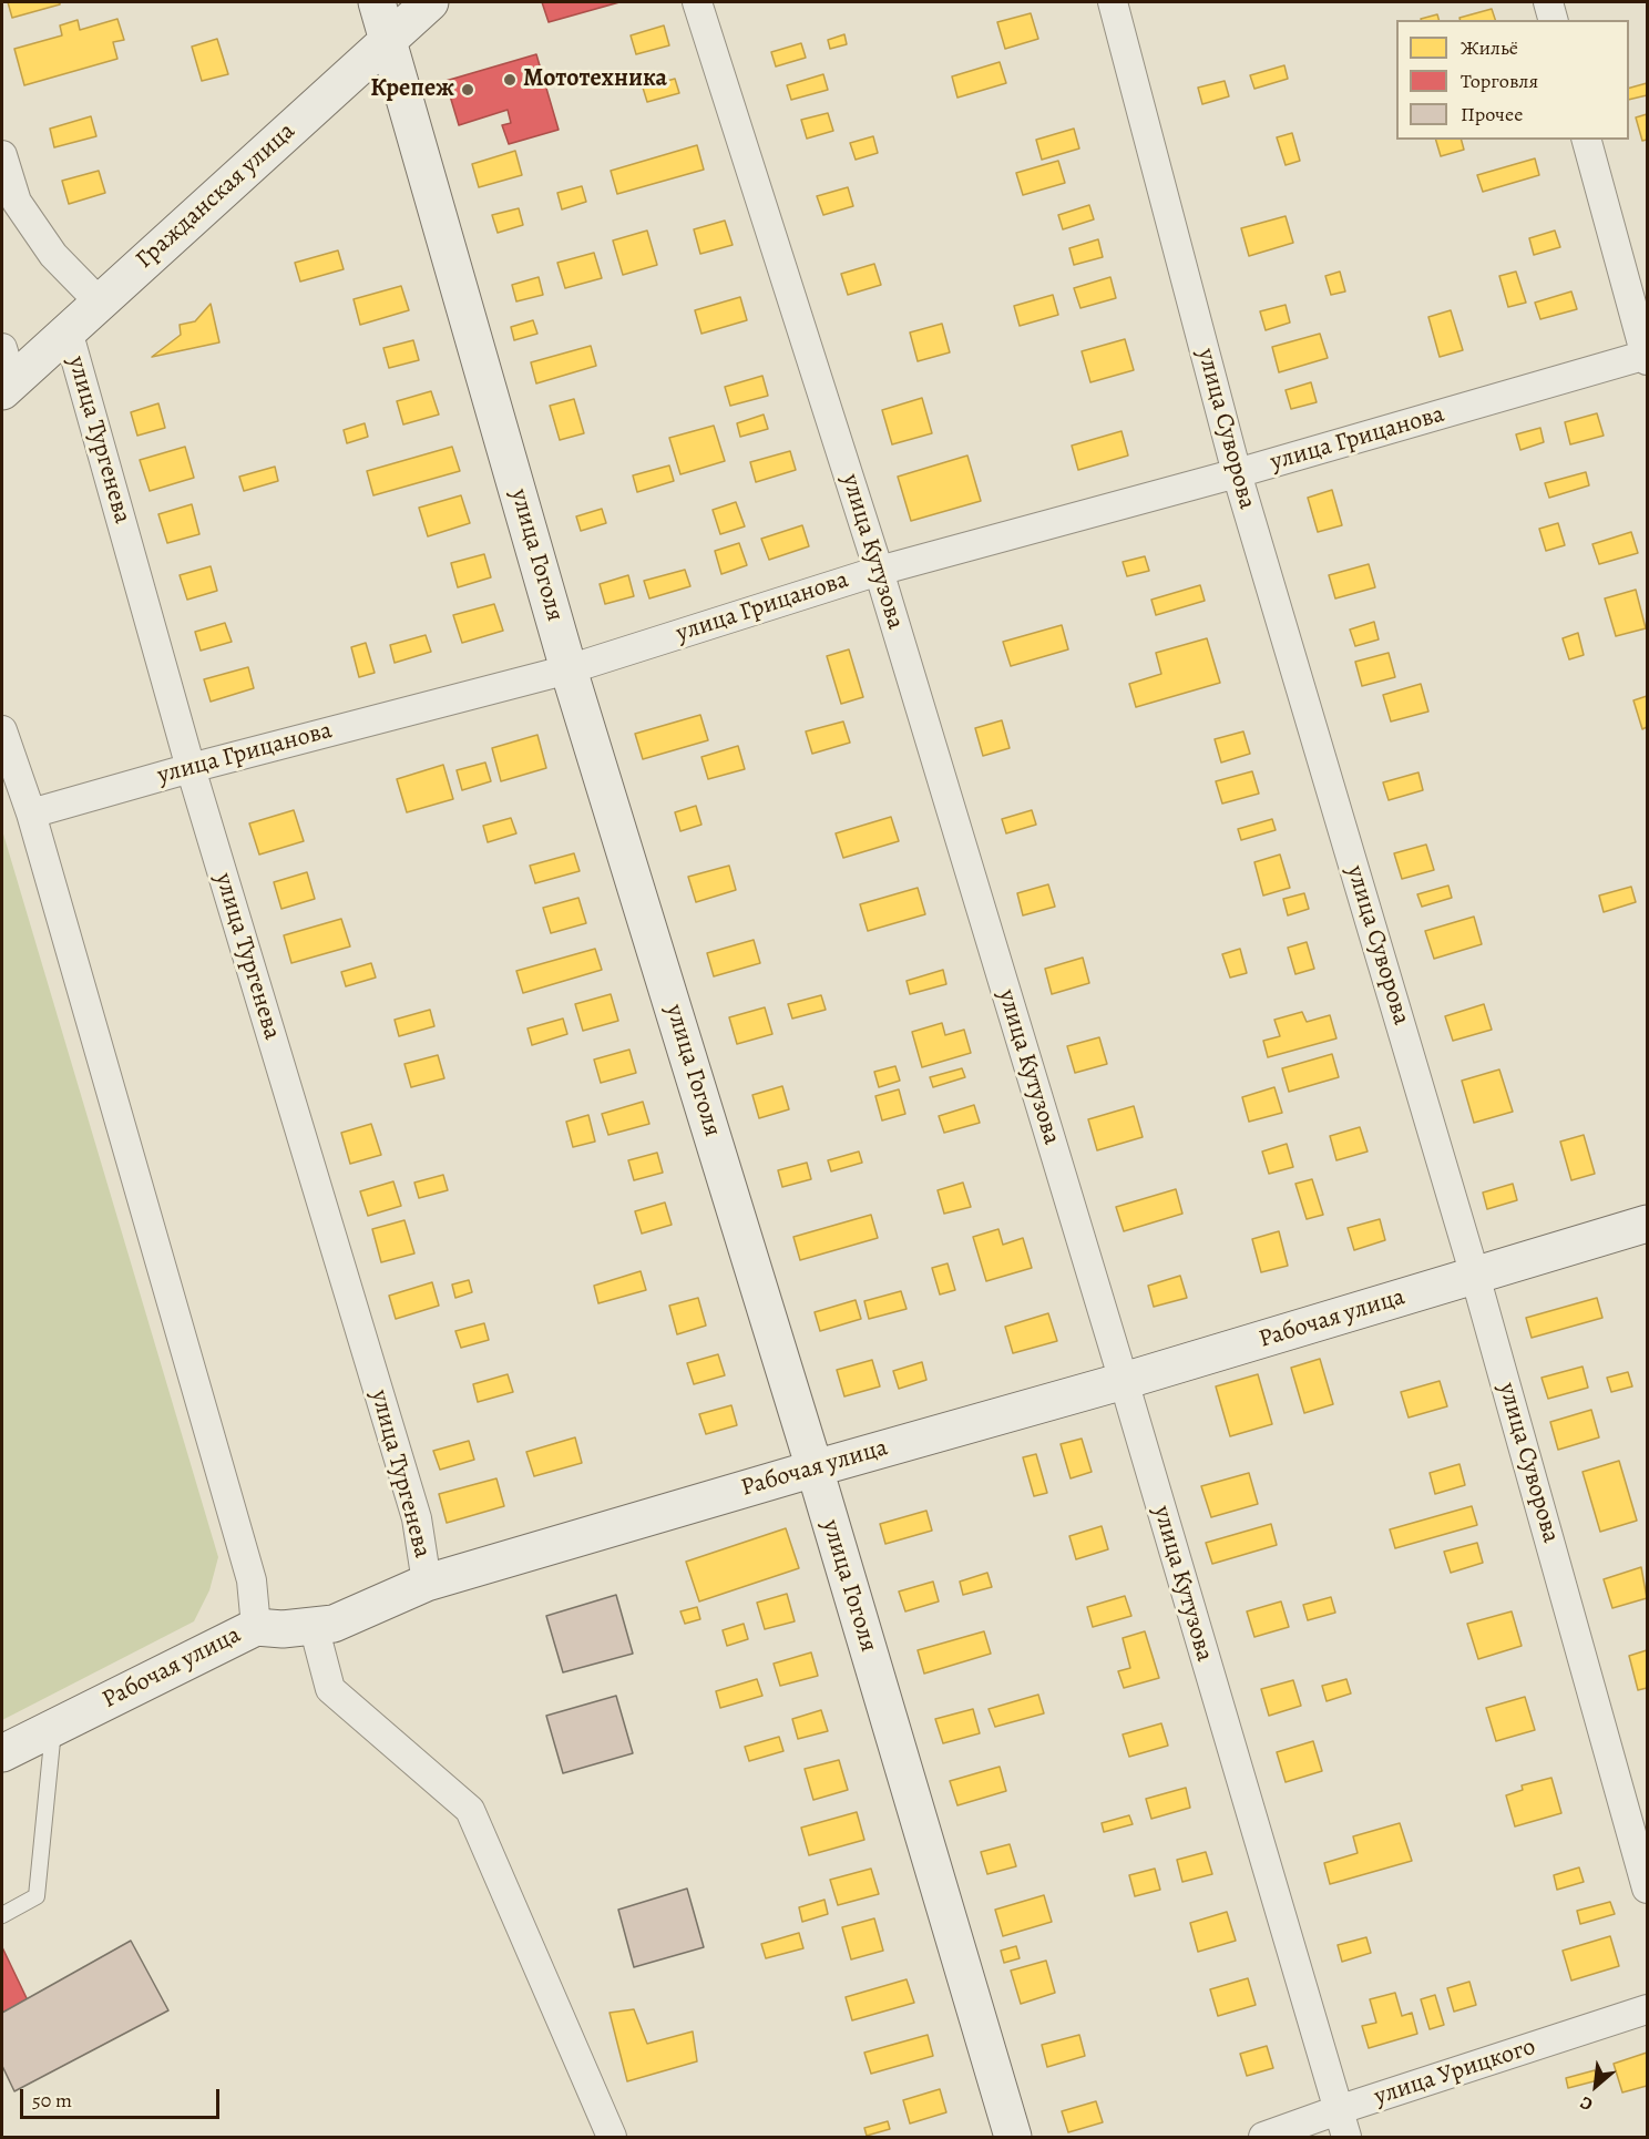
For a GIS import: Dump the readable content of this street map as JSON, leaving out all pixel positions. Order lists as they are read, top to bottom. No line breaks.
{"streets":{"main road":["Гражданская улица","улица Гоголя","Рабочая улица"],"street":["улица Суворова","улица Грицанова","улица Тургенева","улица Кутузова","улица Урицкого"]},"crossings":[["Гражданская улица","улица Тургенева"],["Гражданская улица","улица Гоголя"],["улица Суворова","улица Грицанова"],["улица Суворова","Рабочая улица"],["улица Грицанова","улица Тургенева"],["улица Грицанова","улица Кутузова"],["улица Грицанова","улица Гоголя"],["улица Тургенева","Рабочая улица"],["улица Кутузова","Рабочая улица"],["улица Кутузова","улица Урицкого"],["улица Гоголя","Рабочая улица"]],"places":["Мототехника","Крепеж"],"legend":["Жильё","Торговля","Прочее"],"scale_bar":"50 m","north":"bottom left"}
